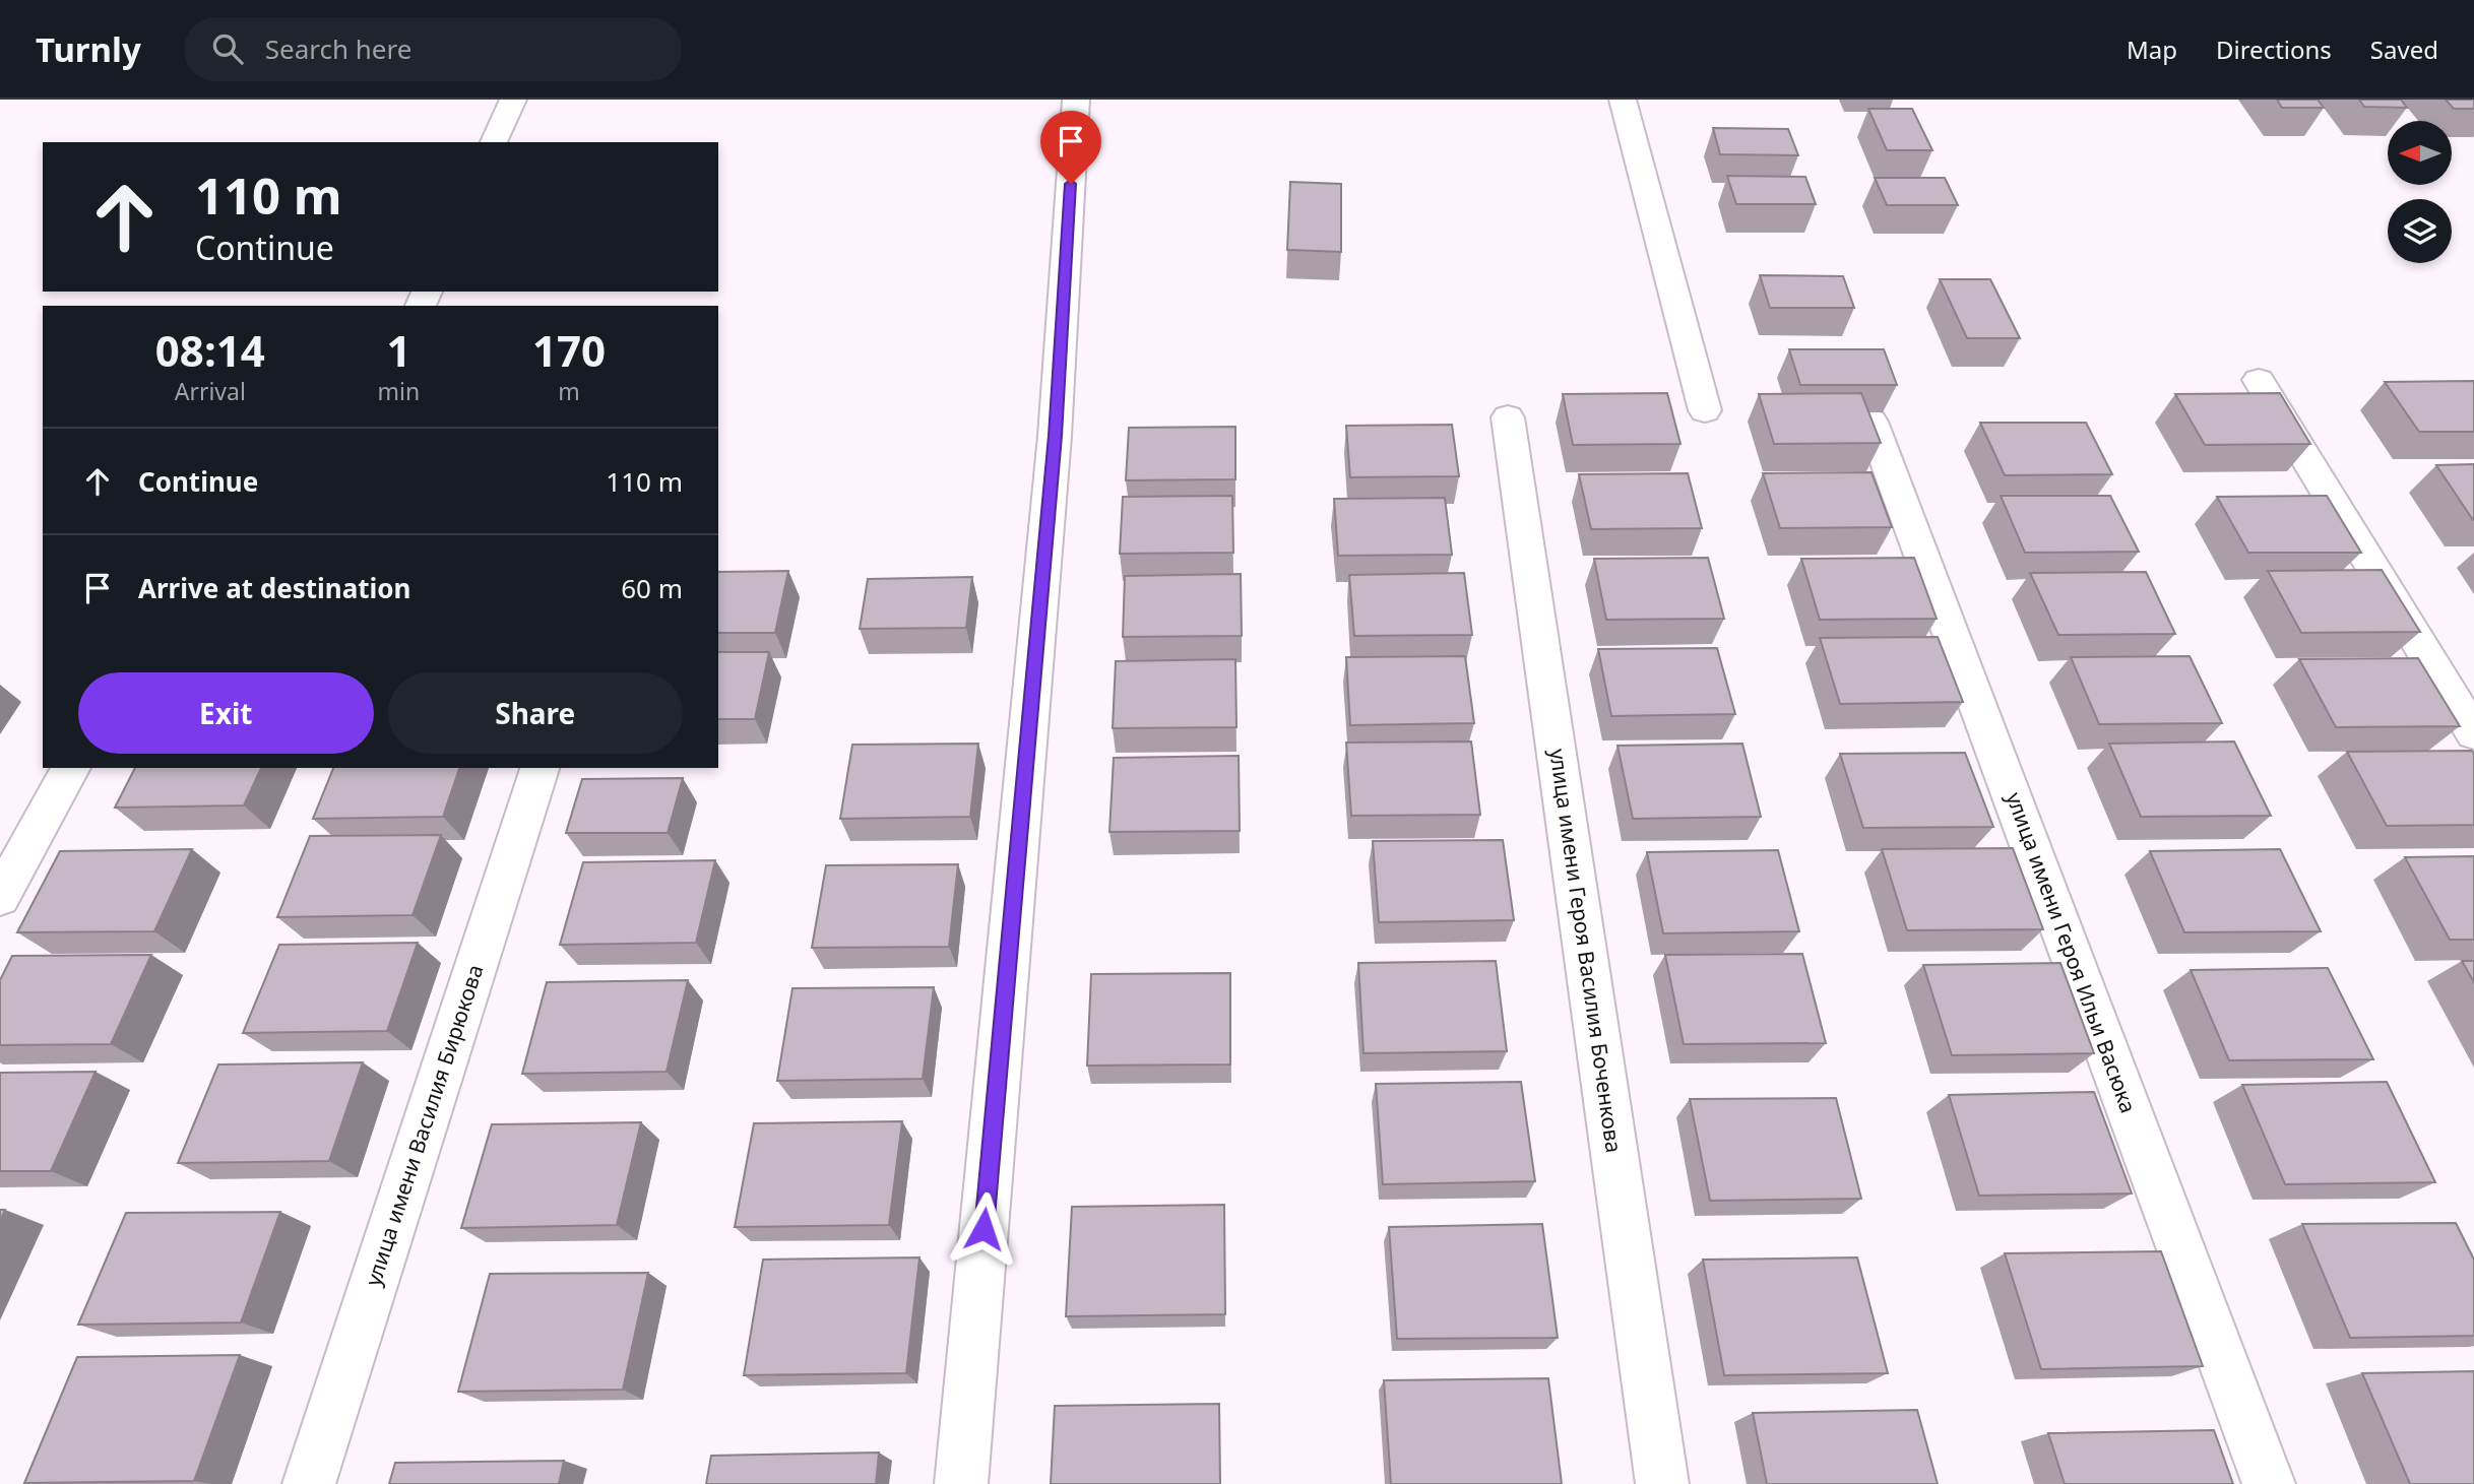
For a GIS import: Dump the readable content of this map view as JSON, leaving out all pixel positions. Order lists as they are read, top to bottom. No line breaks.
{"streets":{"street":["улица имени Героя Василия Боченкова","улица имени Героя Ильи Васюка","улица имени Василия Бирюкова"]},"north":"left","page":{"header":"Turnly","search":"Search here","nav":["Map","Directions","Saved"],"turn":["110 m","Continue"],"eta":["08:14","Arrival","1","min","170","m"],"list":[{"name":"Continue","value":"110 m"},{"name":"Arrive at destination","value":"60 m"}],"buttons":["Exit","Share"]}}
